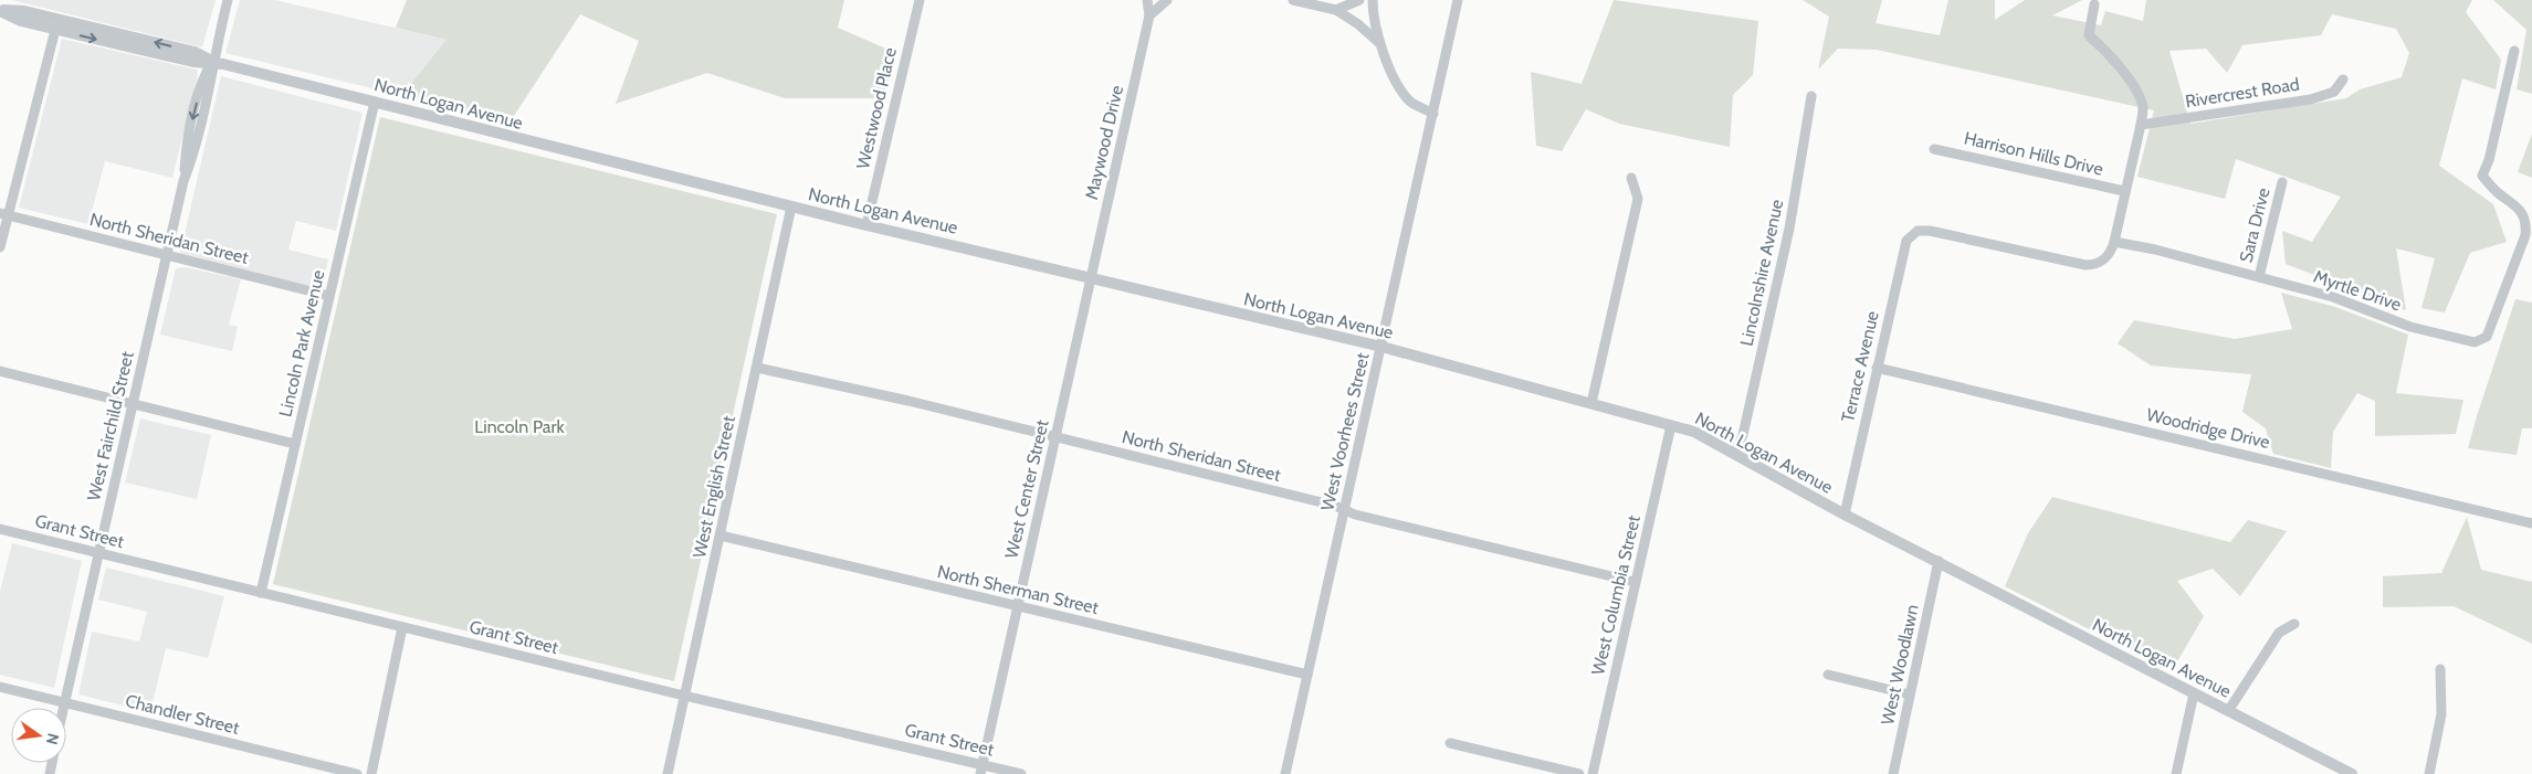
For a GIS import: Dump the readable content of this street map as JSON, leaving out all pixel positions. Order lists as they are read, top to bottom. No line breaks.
{"streets":{"street":["Rivercrest Road","North Logan Avenue","Westwood Place","Maywood Drive","Harrison Hills Drive","Sara Drive","North Sheridan Street","Lincolnshire Avenue","Myrtle Drive","Lincoln Park Avenue","Terrace Avenue","West Fairchild Street","Woodridge Drive","West Voorhees Street","West English Street","West Center Street","Grant Street","North Sherman Street","West Columbia Street","West Woodlawn","Chandler Street"]},"crossings":[["North Logan Avenue","Westwood Place"],["North Logan Avenue","Maywood Drive"],["North Logan Avenue","Lincolnshire Avenue"],["North Logan Avenue","Lincoln Park Avenue"],["North Logan Avenue","Terrace Avenue"],["North Logan Avenue","West Fairchild Street"],["North Logan Avenue","West Voorhees Street"],["North Logan Avenue","West English Street"],["North Logan Avenue","West Center Street"],["North Logan Avenue","West Columbia Street"],["North Logan Avenue","West Woodlawn"],["Maywood Drive","West Center Street"],["Sara Drive","Myrtle Drive"],["North Sheridan Street","Lincoln Park Avenue"],["North Sheridan Street","West Fairchild Street"],["North Sheridan Street","West Voorhees Street"],["North Sheridan Street","West English Street"],["North Sheridan Street","West Center Street"],["North Sheridan Street","West Columbia Street"],["Myrtle Drive","Terrace Avenue"],["Lincoln Park Avenue","Grant Street"],["Terrace Avenue","Woodridge Drive"],["West Fairchild Street","Grant Street"],["West Fairchild Street","Chandler Street"],["West Voorhees Street","North Sherman Street"],["West English Street","Grant Street"],["West English Street","North Sherman Street"],["West Center Street","Grant Street"],["West Center Street","North Sherman Street"]],"parks":["Lincoln Park"],"north":"right"}
